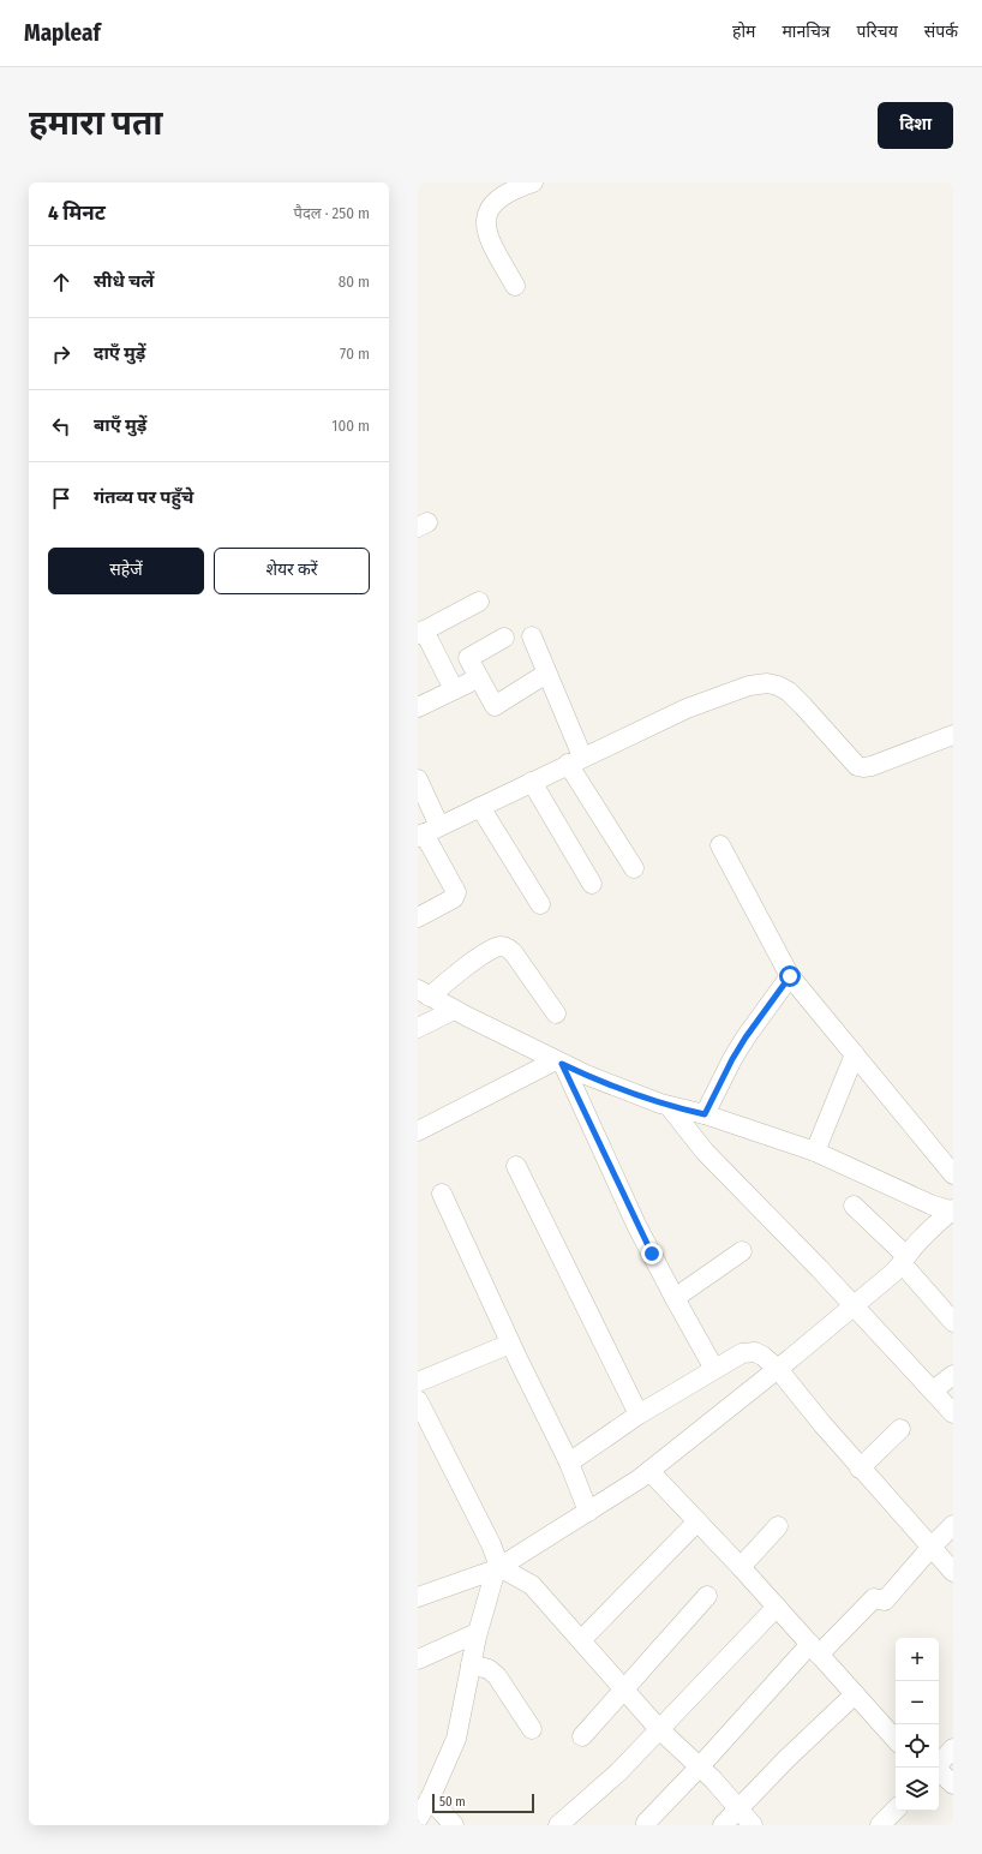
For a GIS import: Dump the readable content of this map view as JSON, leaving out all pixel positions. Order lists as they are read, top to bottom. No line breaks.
{"scale_bar":"50 m","page":{"header":"Mapleaf","nav":["होम","मानचित्र","परिचय","संपर्क"],"buttons":["दिशा",["सहेजें","शेयर करें"]],"title":"हमारा पता","heading":["4 मिनट","पैदल · 250 m"],"list":[["सीधे चलें","80 m"],["दाएँ मुड़ें","70 m"],["बाएँ मुड़ें","100 m"],"गंतव्य पर पहुँचे"],"map_buttons":["+","−"],"scale":"50 m"}}
